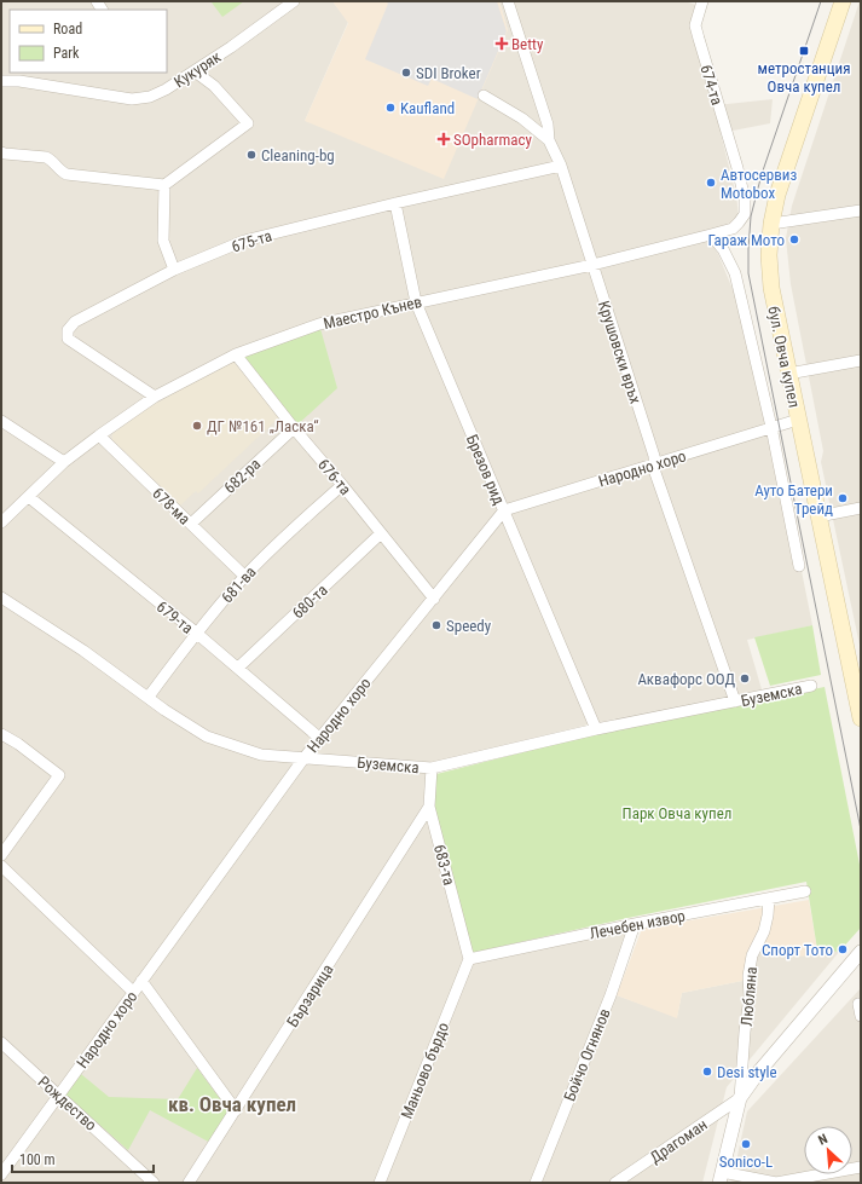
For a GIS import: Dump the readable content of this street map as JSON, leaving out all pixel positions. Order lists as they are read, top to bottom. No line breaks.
{"streets":{"main road":["бул. Овча купел"],"street":["Кукуряк","674-та","675-та","Маестро Кънев","Крушовски връх","Народно хоро","Брезов рид","682-ра","676-та","678-ма","681-ва","680-та","679-та","Буземска","683-та","Лечебен извор","Бързарица","Любляна","Бойчо Огнянов","Маньово бърдо","Рождество","Драгоман"]},"crossings":[["674-та","Маестро Кънев"],["675-та","Маестро Кънев"],["675-та","Крушовски връх"],["675-та","Брезов рид"],["Маестро Кънев","Крушовски връх"],["Маестро Кънев","Брезов рид"],["Маестро Кънев","676-та"],["Маестро Кънев","678-ма"],["Маестро Кънев","679-та"],["Крушовски връх","Народно хоро"],["Крушовски връх","Буземска"],["бул. Овча купел","Народно хоро"],["Народно хоро","Брезов рид"],["Народно хоро","676-та"],["Народно хоро","679-та"],["Народно хоро","Буземска"],["Народно хоро","Рождество"],["Брезов рид","Буземска"],["682-ра","676-та"],["682-ра","678-ма"],["676-та","681-ва"],["676-та","680-та"],["678-ма","681-ва"],["681-ва","679-та"],["681-ва","Буземска"],["680-та","679-та"],["Буземска","683-та"],["683-та","Лечебен извор"],["683-та","Бързарица"],["683-та","Маньово бърдо"],["Лечебен извор","Любляна"],["Лечебен извор","Бойчо Огнянов"],["Лечебен извор","Маньово бърдо"],["Любляна","Драгоман"]],"districts":["кв. Овча купел"],"parks":["Парк Овча купел"],"places":{"health":["Betty","SOpharmacy"],"transit":["метростанция Овча купел"],"other":["SDI Broker","Kaufland","Cleaning-bg","Автосервиз Motobox","Гараж Мото","ДГ №161 „Ласка“","Ауто Батери Трейд","Speedy","Аквафорс ООД","Спорт Тото","Desi style","Sonico-L"]},"legend":["Road","Park"],"scale_bar":"100 m","north":"top left"}
